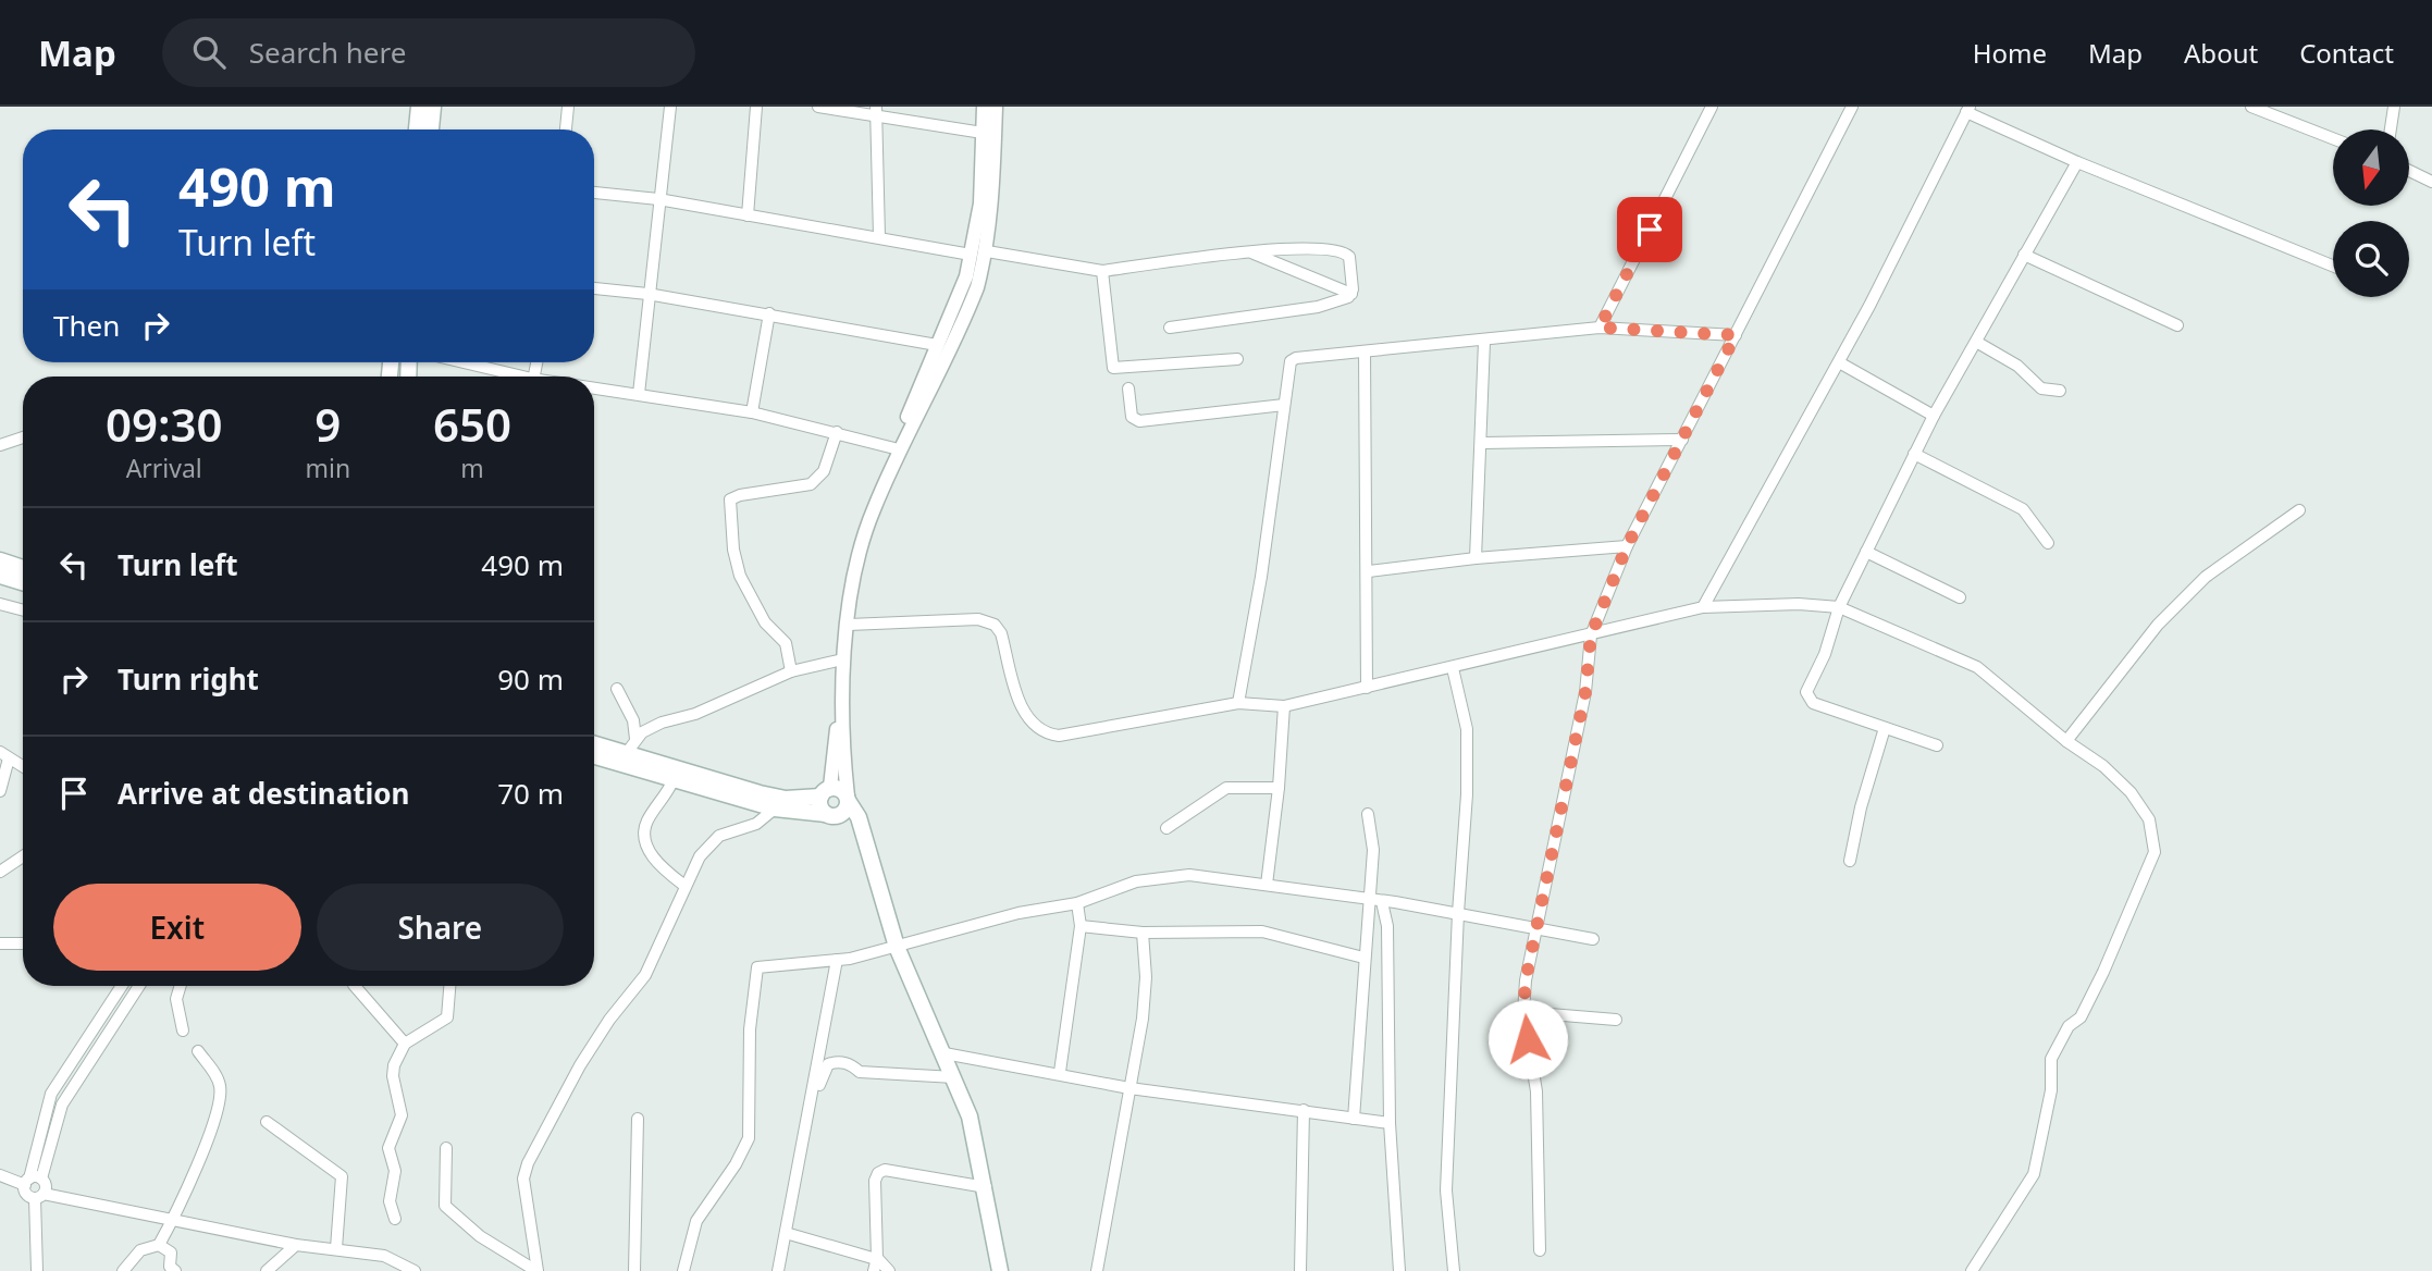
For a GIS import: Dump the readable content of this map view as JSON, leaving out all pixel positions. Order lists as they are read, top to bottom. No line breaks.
{"north":"bottom","page":{"header":"Map","search":"Search here","nav":["Home","Map","About","Contact"],"turn":["490 m","Turn left"],"then":"Then","eta":["09:30","Arrival","9","min","650","m"],"list":[{"name":"Turn left","value":"490 m"},{"name":"Turn right","value":"90 m"},{"name":"Arrive at destination","value":"70 m"}],"buttons":["Exit","Share"]}}
